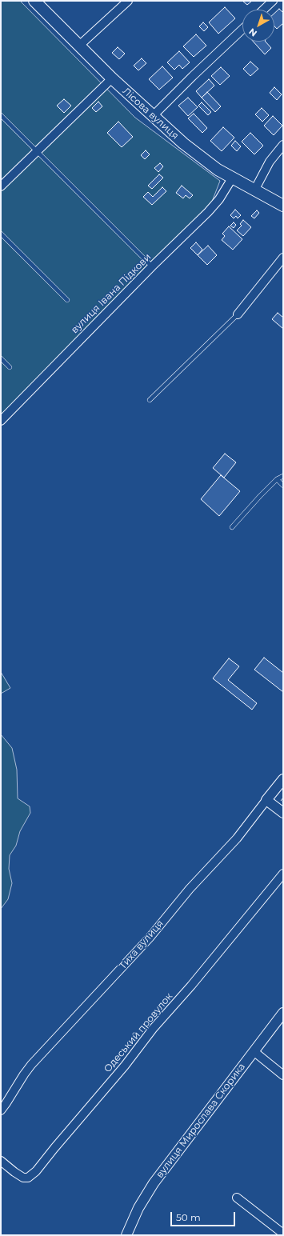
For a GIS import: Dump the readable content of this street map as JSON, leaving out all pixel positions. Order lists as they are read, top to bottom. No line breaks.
{"streets":{"main road":["Лісова вулиця"],"street":["вулиця Івана Підкови","Тиха вулиця","Одеський провулок","вулиця Мирослава Скорика"]},"crossings":[["Лісова вулиця","вулиця Івана Підкови"]],"scale_bar":"50 m","north":"bottom left"}
